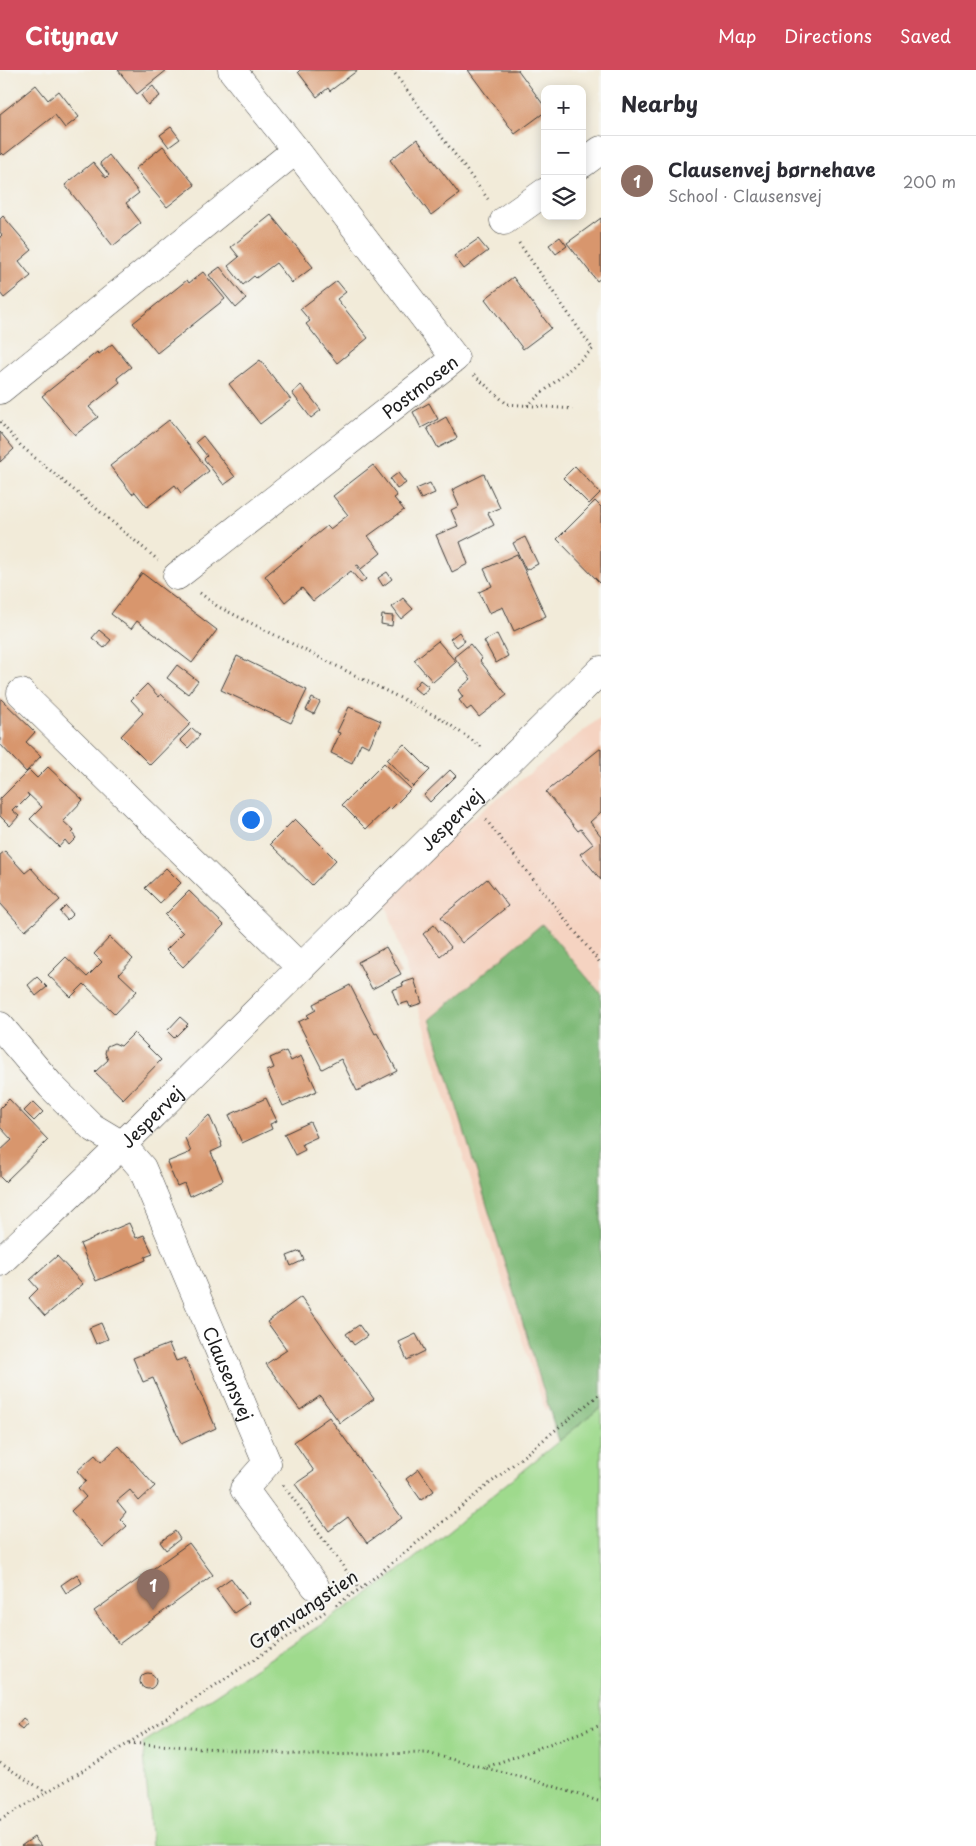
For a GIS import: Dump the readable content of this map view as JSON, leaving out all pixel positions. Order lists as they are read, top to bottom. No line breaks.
{"streets":{"street":["Postmosen","Jespervej","Clausensvej"],"path":["Grønvangstien"]},"crossings":[["Jespervej","Clausensvej"]],"page":{"header":"Citynav","nav":["Map","Directions","Saved"],"heading":"Nearby","map_buttons":["+","−"],"list":[{"mark":"1","name":"Clausenvej børnehave","note":"School · Clausensvej","value":"200 m"}],"pins":"1"}}
